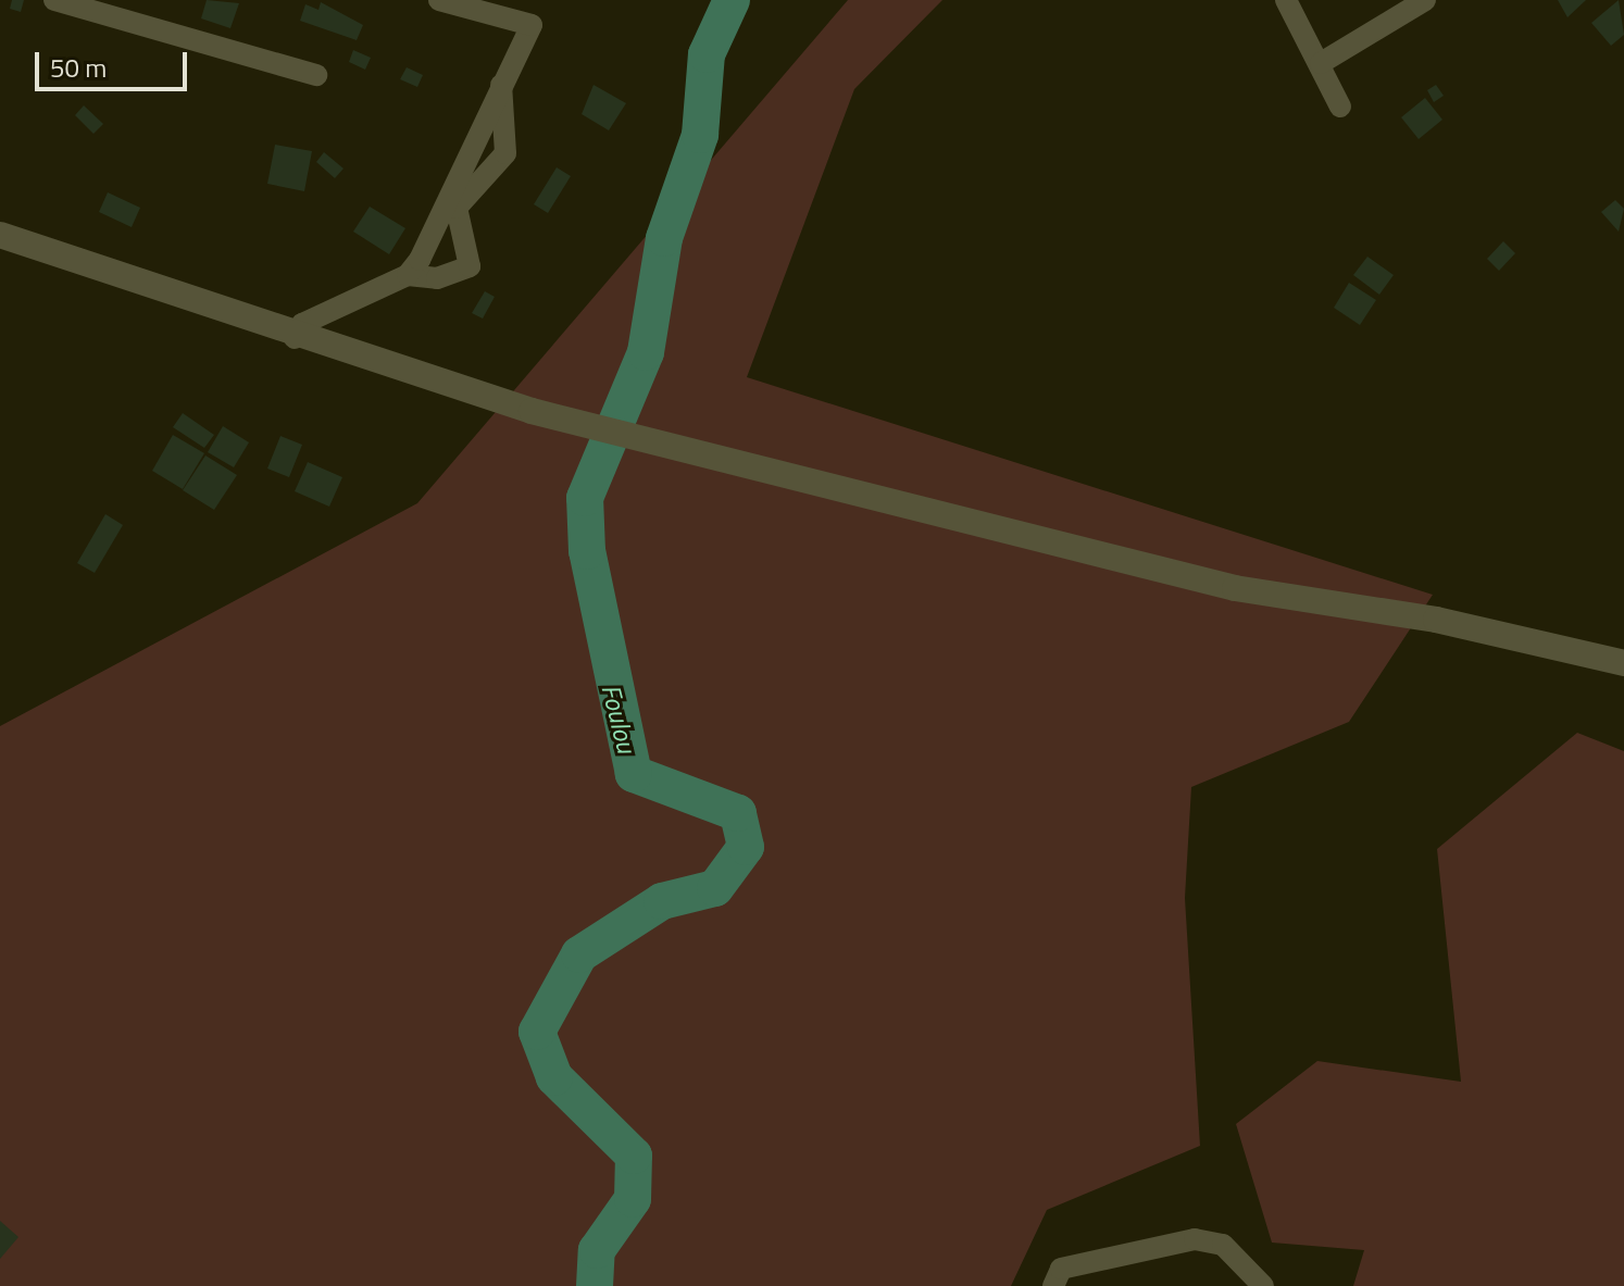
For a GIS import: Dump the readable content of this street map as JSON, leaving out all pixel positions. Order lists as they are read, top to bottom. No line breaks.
{"water":["Foulou"],"scale_bar":"50 m"}
